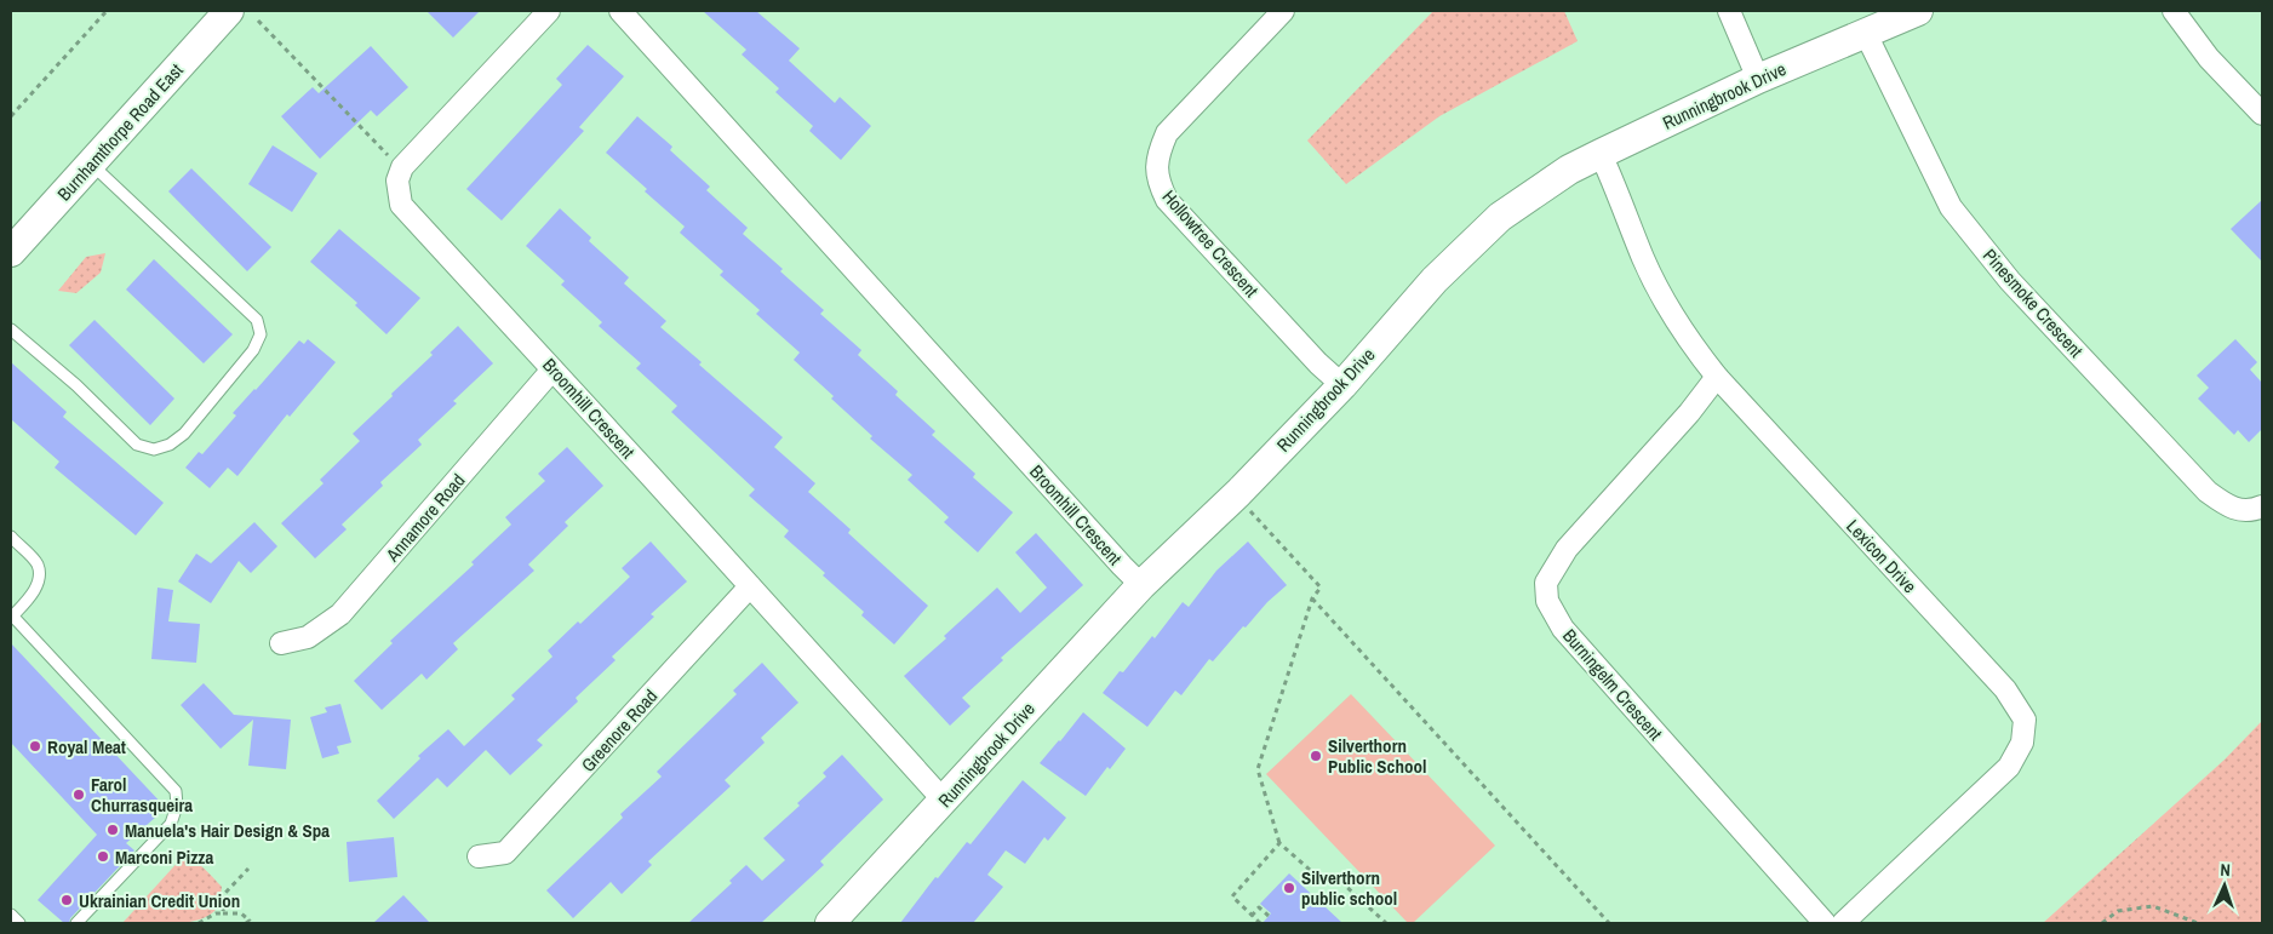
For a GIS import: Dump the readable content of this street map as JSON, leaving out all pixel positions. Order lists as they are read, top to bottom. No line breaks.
{"streets":{"street":["Runningbrook Drive","Burnhamthorpe Road East","Hollowtree Crescent","Pinesmoke Crescent","Broomhill Crescent","Annamore Road","Lexicon Drive","Burningelm Crescent","Greenore Road"]},"crossings":[["Runningbrook Drive","Hollowtree Crescent"],["Runningbrook Drive","Pinesmoke Crescent"],["Runningbrook Drive","Broomhill Crescent"],["Runningbrook Drive","Lexicon Drive"],["Broomhill Crescent","Annamore Road"],["Broomhill Crescent","Greenore Road"],["Lexicon Drive","Burningelm Crescent"]],"places":["Royal Meat","Silverthorn Public School","Farol Churrasqueira","Manuela's Hair Design & Spa","Marconi Pizza","Silverthorn public school","Ukrainian Credit Union"],"north":"top"}
